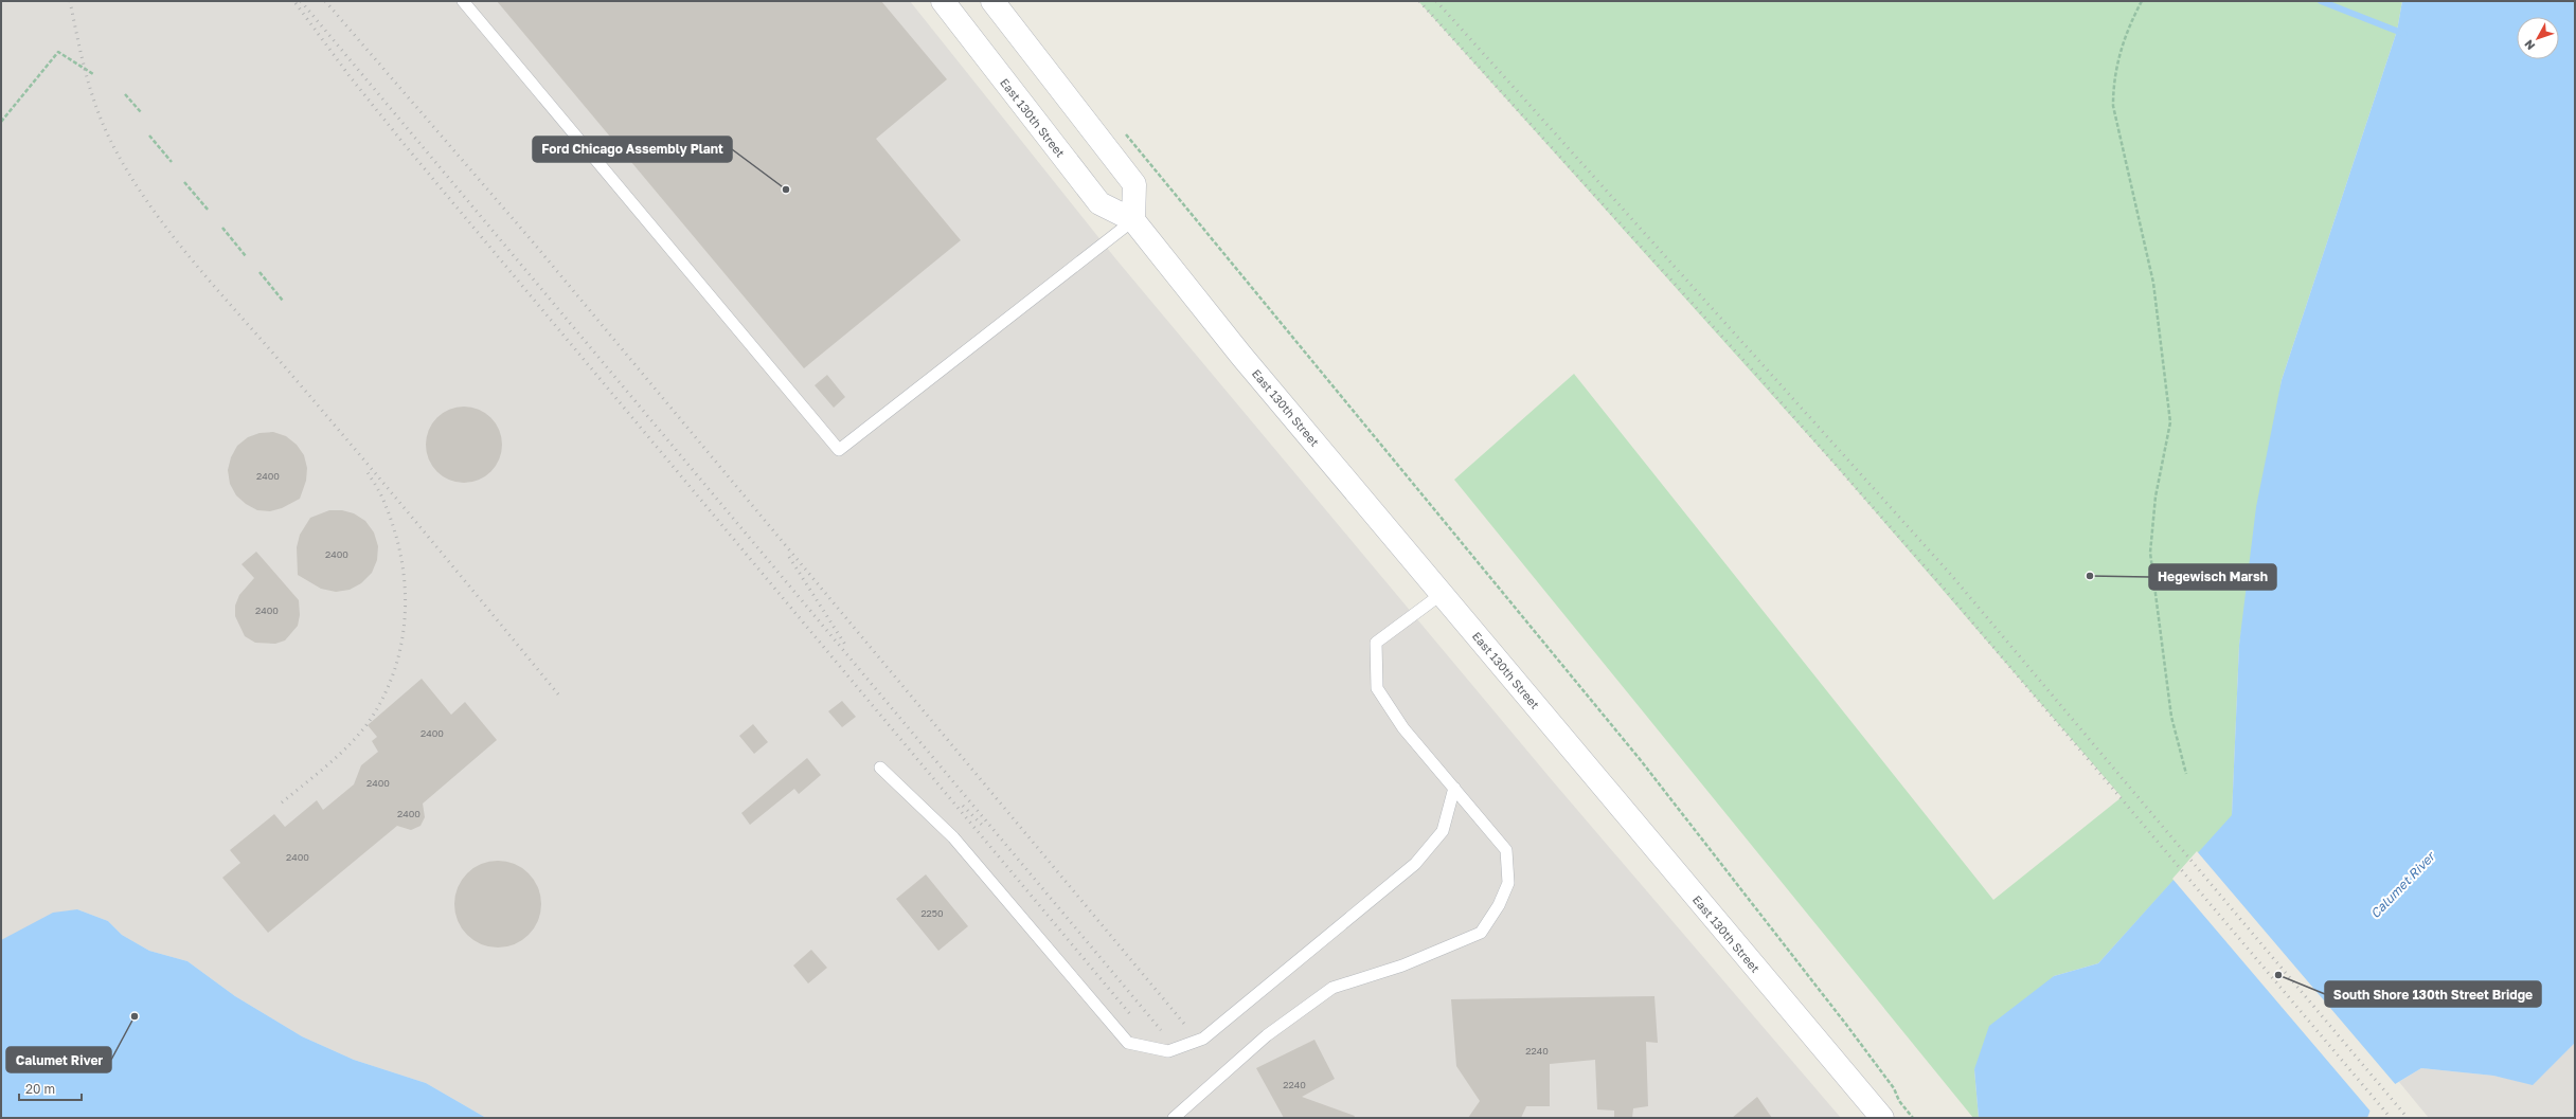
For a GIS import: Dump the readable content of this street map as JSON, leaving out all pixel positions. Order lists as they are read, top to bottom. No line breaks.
{"streets":{"main road":["East 130th Street"]},"water":["Calumet River"],"places":["Ford Chicago Assembly Plant","Hegewisch Marsh","South Shore 130th Street Bridge","Calumet River"],"house_numbers":["2400","2400","2400","2400","2400","2400","2400","2250","2240","2240"],"scale_bar":"20 m","north":"bottom left"}
